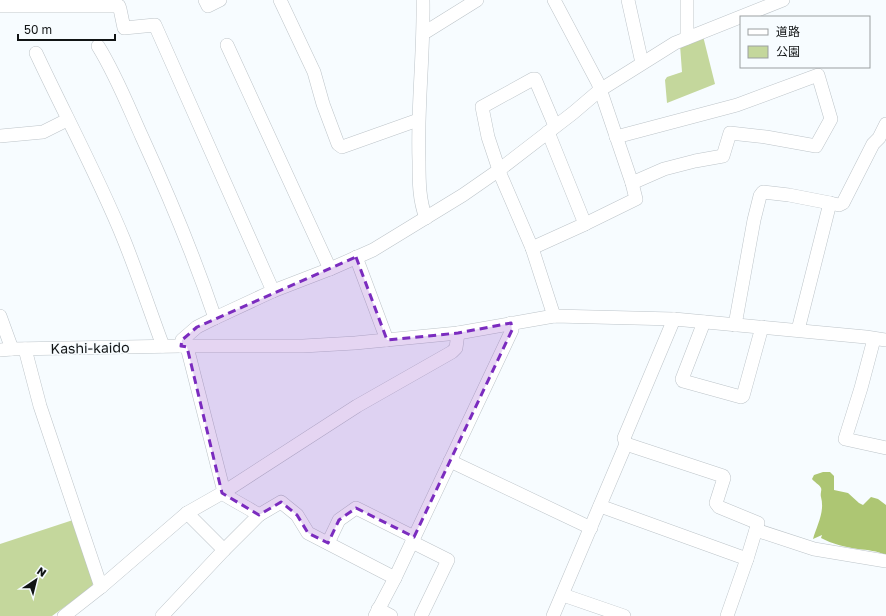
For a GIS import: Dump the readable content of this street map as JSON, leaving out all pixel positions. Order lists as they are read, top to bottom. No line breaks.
{"streets":{"street":["Kashi-kaido"]},"legend":["道路","公園"],"scale_bar":"50 m","north":"top right"}
